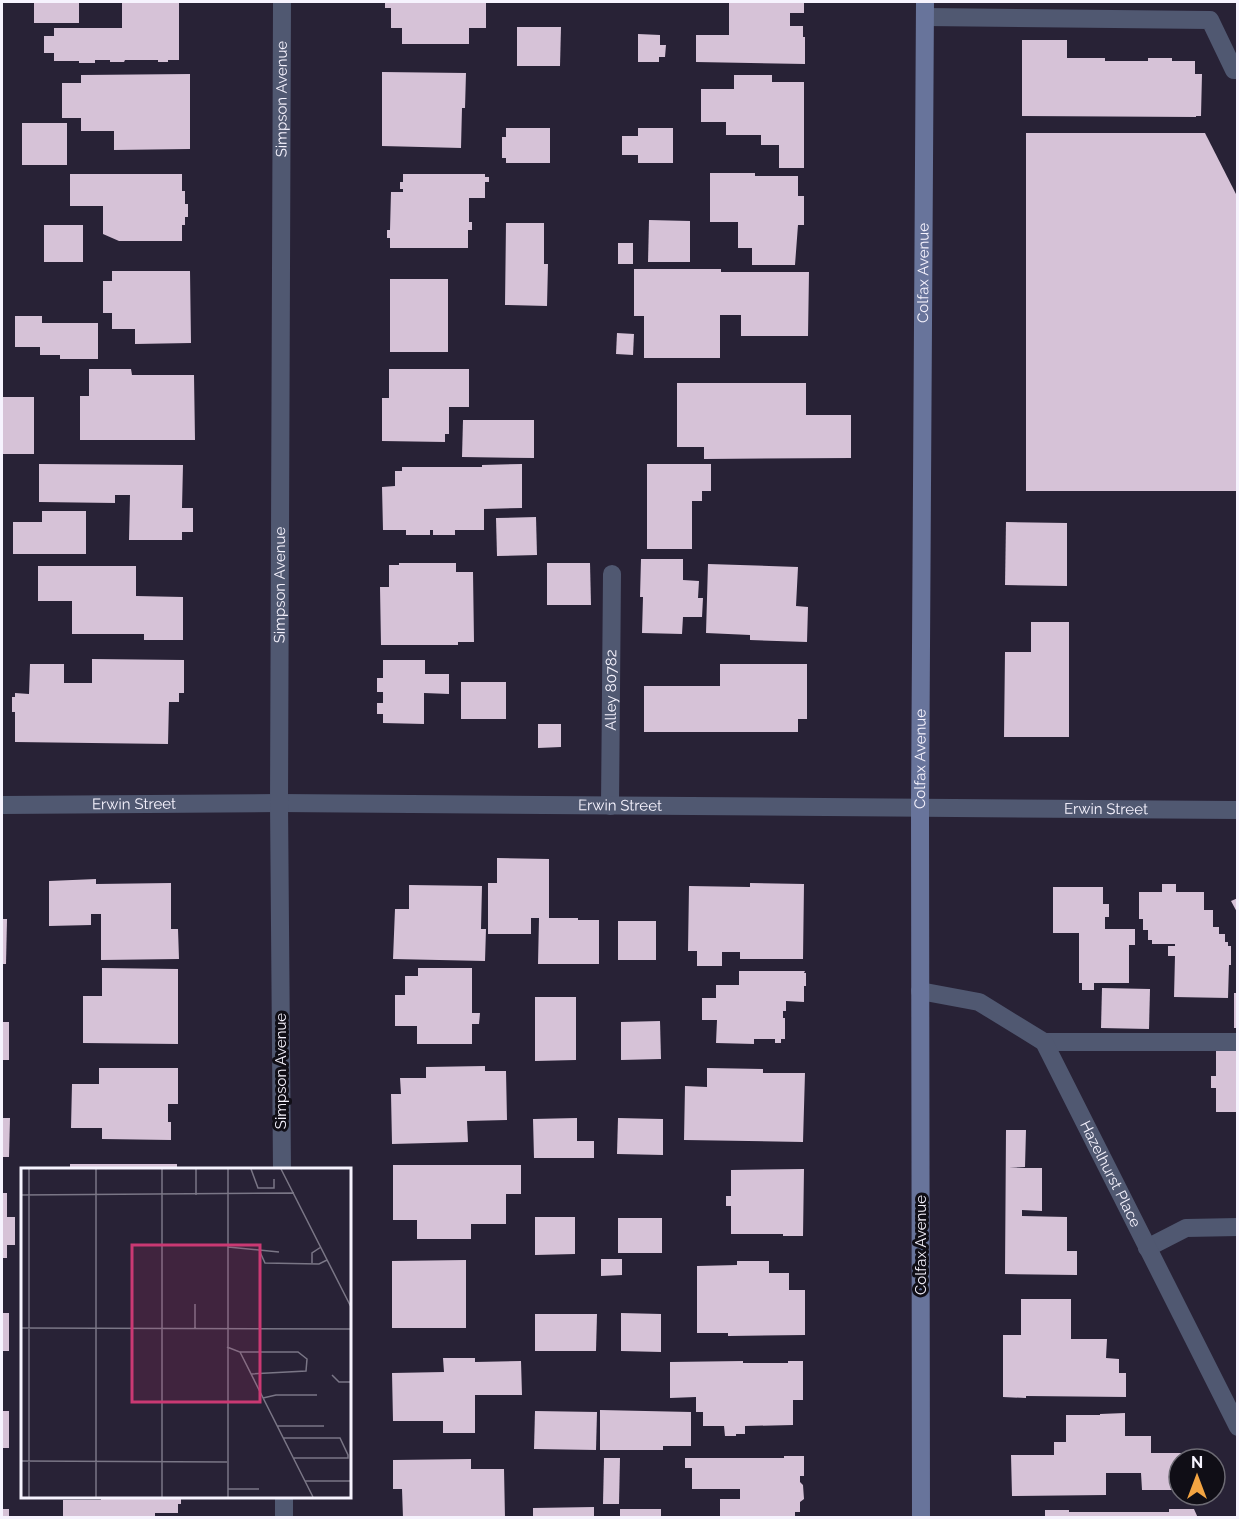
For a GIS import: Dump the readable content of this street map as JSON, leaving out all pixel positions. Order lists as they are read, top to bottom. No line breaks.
{"streets":{"main road":["Colfax Avenue"],"street":["Simpson Avenue","Alley 80782","Erwin Street","Hazelhurst Place"]},"crossings":[["Simpson Avenue","Erwin Street"],["Colfax Avenue","Erwin Street"],["Alley 80782","Erwin Street"]],"north":"top"}
